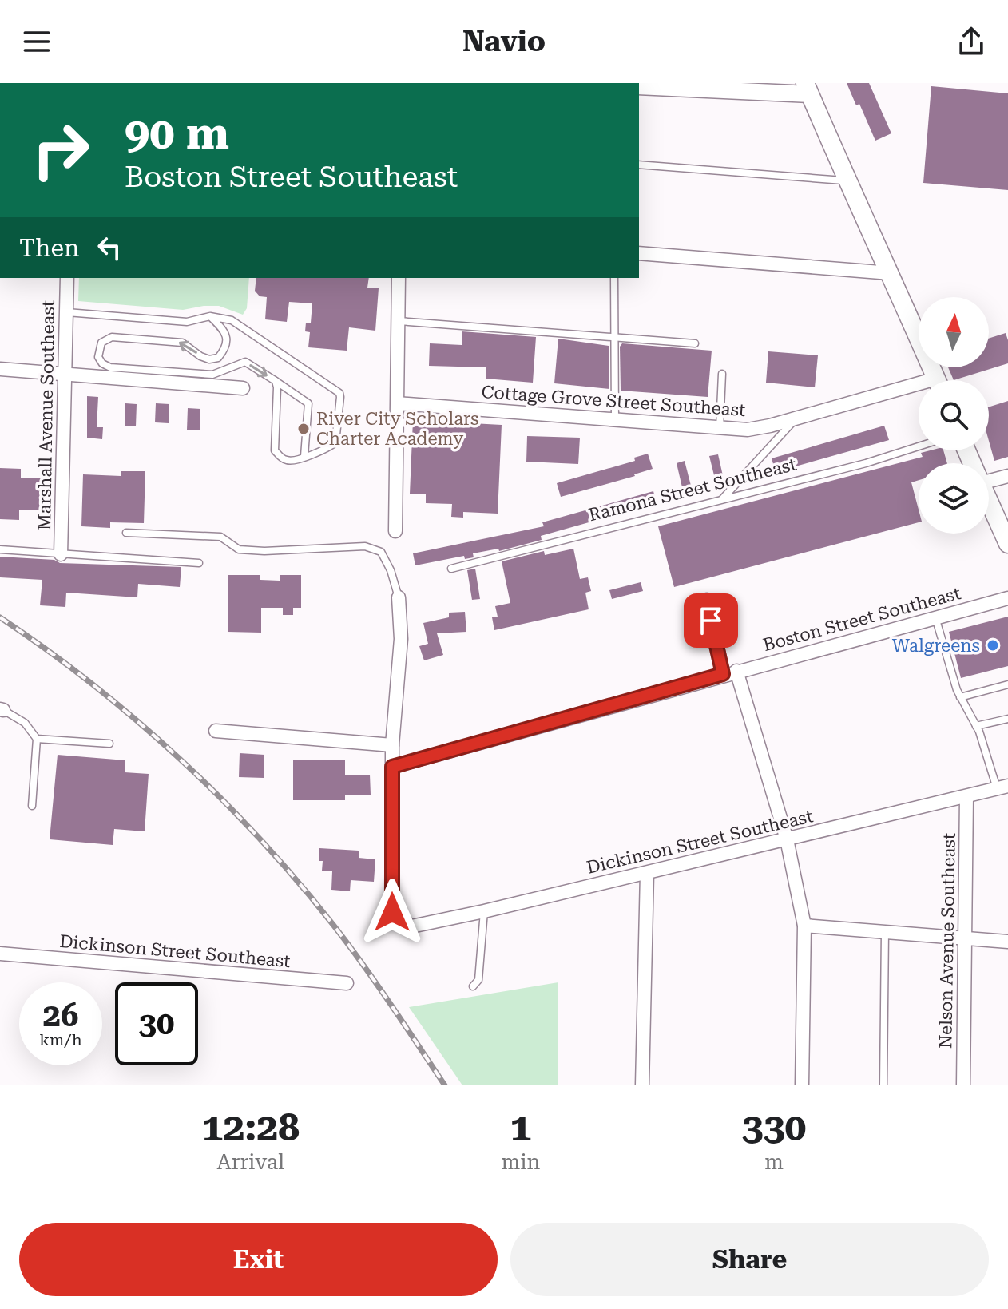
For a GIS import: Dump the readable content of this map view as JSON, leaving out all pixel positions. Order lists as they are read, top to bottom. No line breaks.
{"streets":{"street":["Cottage Grove Street Southeast","Marshall Avenue Southeast","Boston Street Southeast","Dickinson Street Southeast","Nelson Avenue Southeast"],"lane":["Ramona Street Southeast"]},"crossings":[["Boston Street Southeast","Dickinson Street Southeast"],["Dickinson Street Southeast","Nelson Avenue Southeast"]],"places":["River City Scholars Charter Academy","Walgreens"],"north":"top","page":{"header":"Navio","turn":["90 m","Boston Street Southeast"],"then":"Then","speed":"26 km/h","limit":"30","eta":["12:28","Arrival","1","min","330","m"],"buttons":["Exit","Share"]}}
